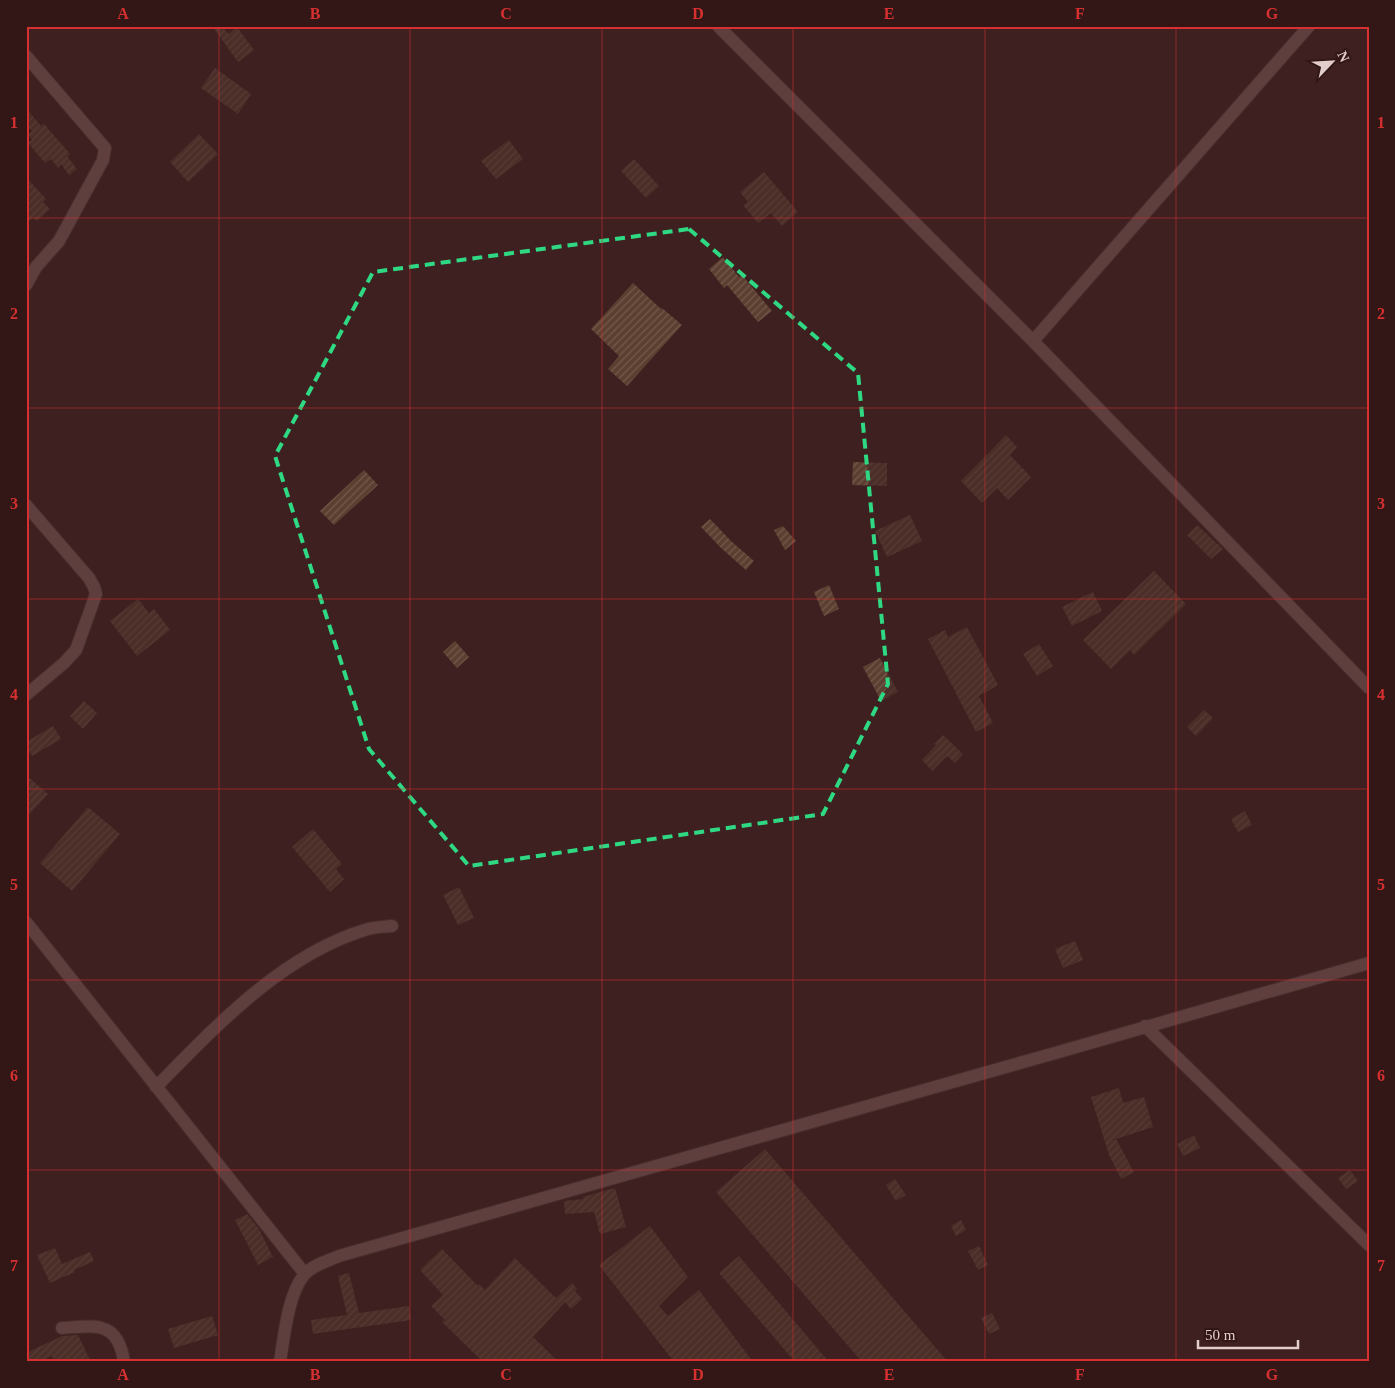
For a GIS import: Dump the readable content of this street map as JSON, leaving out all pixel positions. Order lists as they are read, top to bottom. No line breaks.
{"scale_bar":"50 m","north":"top right","grid":{"columns":["A","B","C","D","E","F","G"],"rows":["1","2","3","4","5","6","7"]}}
